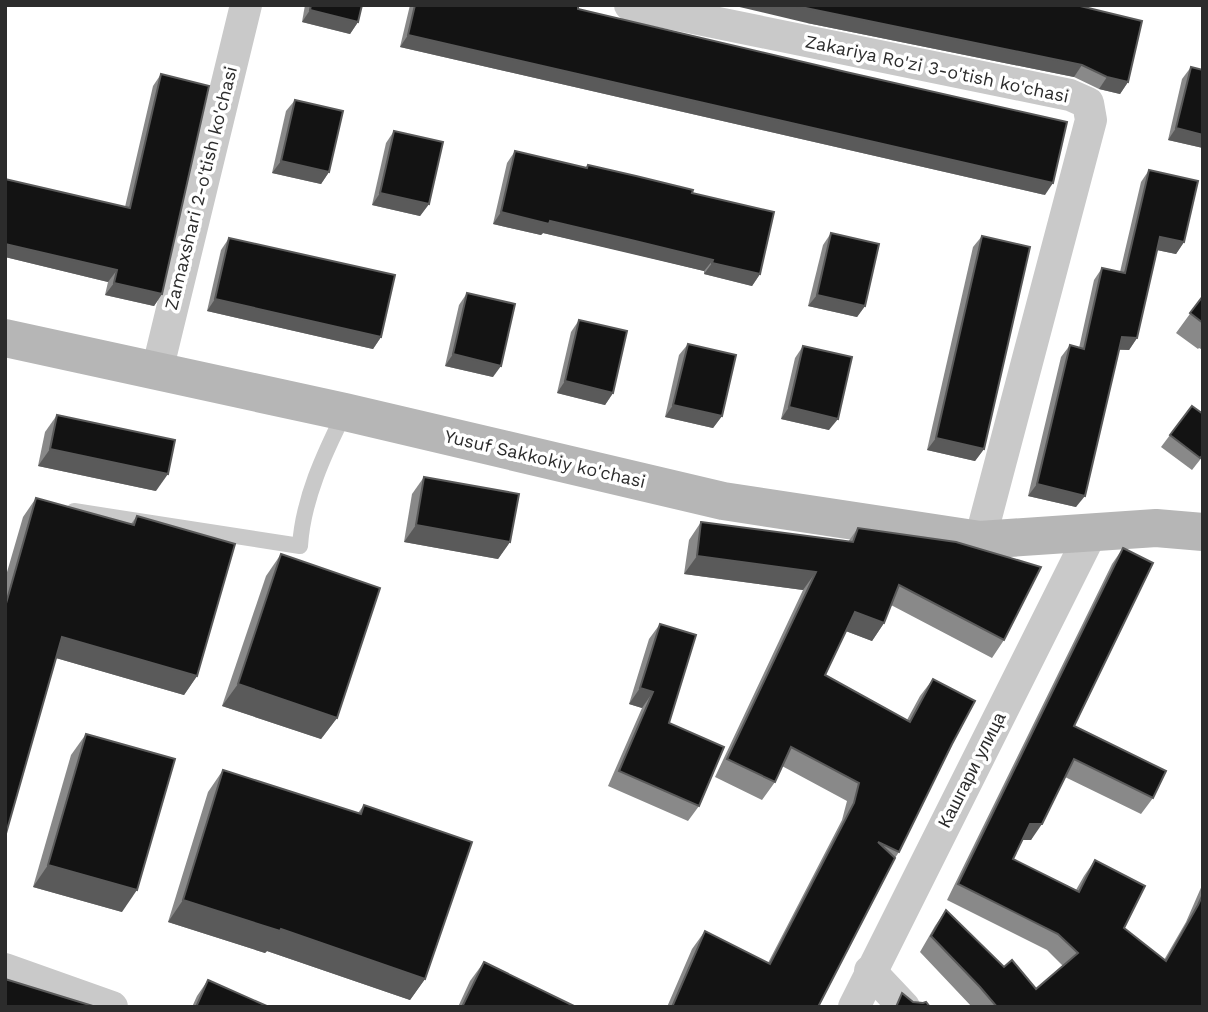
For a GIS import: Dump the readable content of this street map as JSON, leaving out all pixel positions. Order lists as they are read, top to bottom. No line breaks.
{"streets":{"main road":["Yusuf Sakkokiy ko'chasi"],"street":["Zakariya Ro'zi 3-o'tish ko'chasi","Zamaxshari 2-o'tish ko'chasi","Кашгари улица"]},"crossings":[["Zakariya Ro'zi 3-o'tish ko'chasi","Yusuf Sakkokiy ko'chasi"],["Zamaxshari 2-o'tish ko'chasi","Yusuf Sakkokiy ko'chasi"],["Yusuf Sakkokiy ko'chasi","Кашгари улица"]]}
